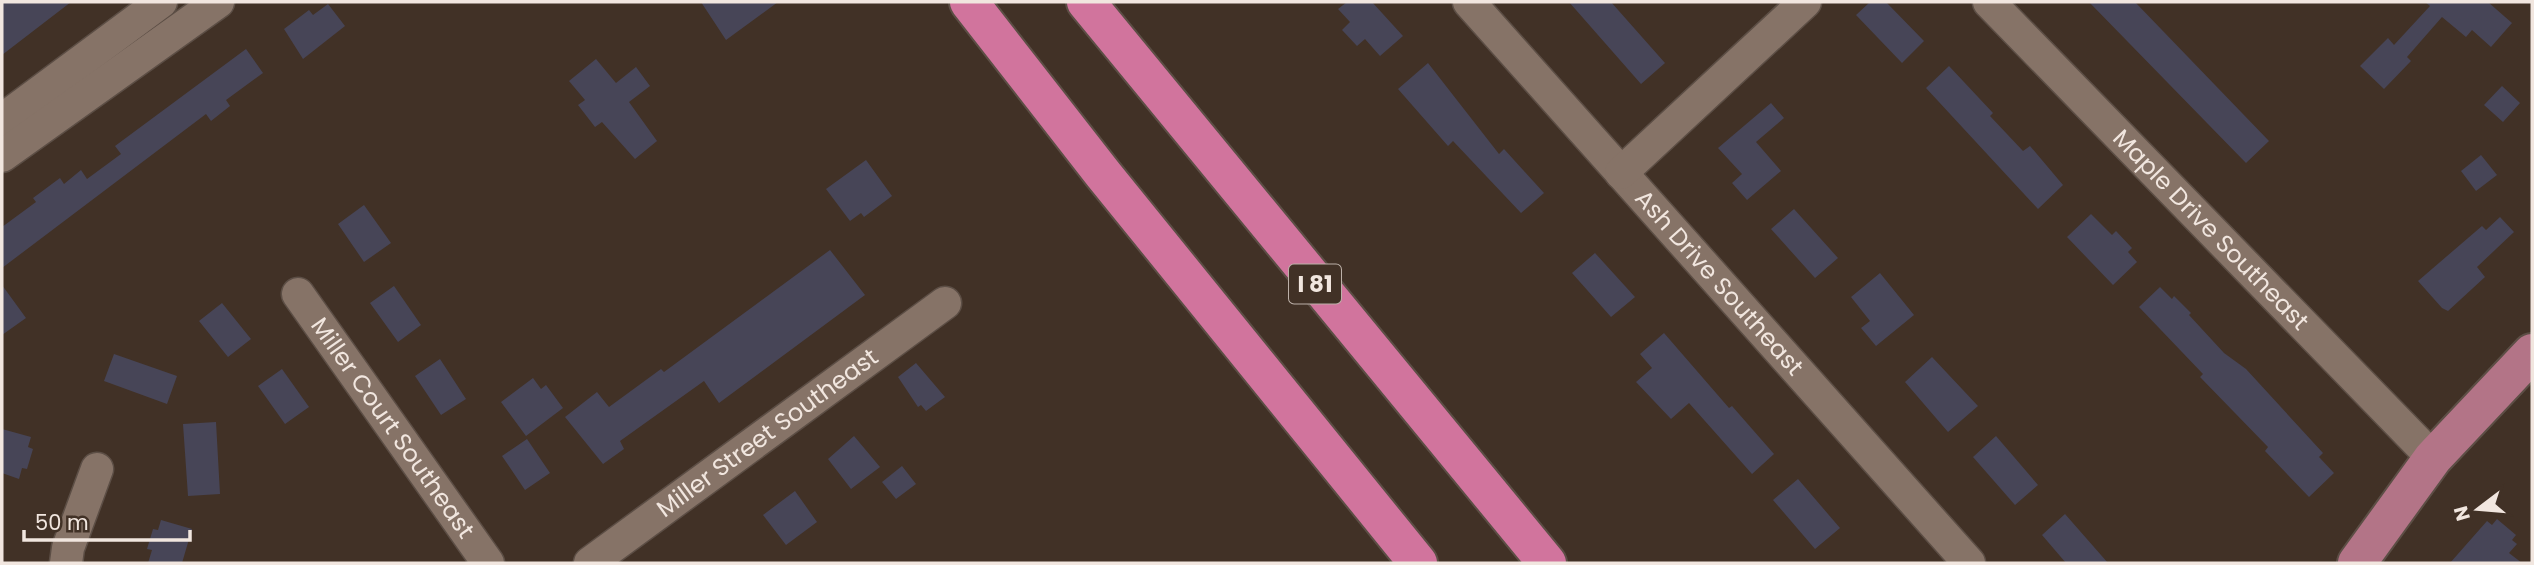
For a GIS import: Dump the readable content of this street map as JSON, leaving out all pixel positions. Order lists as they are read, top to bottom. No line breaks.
{"streets":{"highway":["I 81"],"street":["Maple Drive Southeast","Ash Drive Southeast","Miller Court Southeast","Miller Street Southeast"]},"scale_bar":"50 m","north":"left"}
